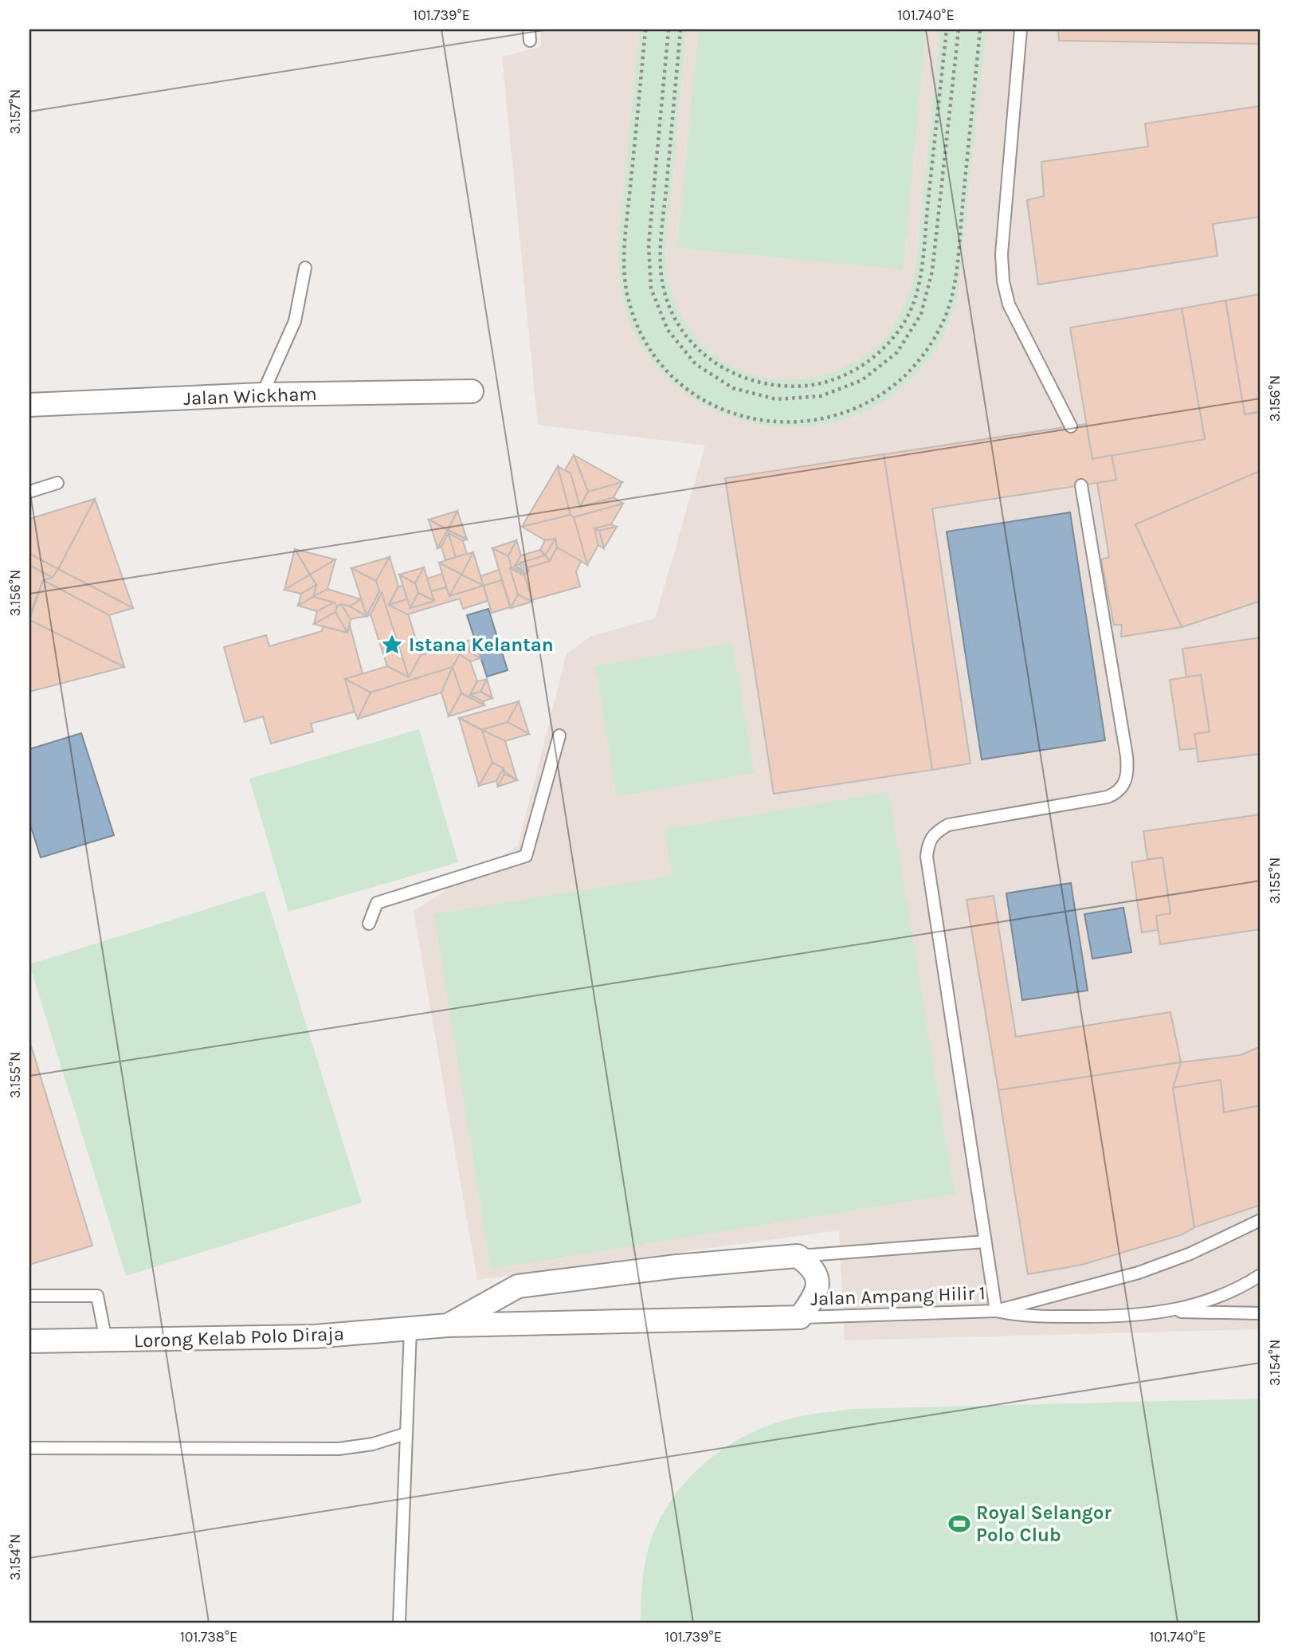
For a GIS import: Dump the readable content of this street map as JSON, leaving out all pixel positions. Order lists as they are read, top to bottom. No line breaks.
{"streets":{"street":["Jalan Wickham","Lorong Kelab Polo Diraja"],"lane":["Jalan Ampang Hilir 1"]},"crossings":[["Jalan Ampang Hilir 1","Lorong Kelab Polo Diraja"]],"places":{"place":["Istana Kelantan"],"sports":["Royal Selangor Polo Club"]},"coordinates":["101.739°E","101.740°E","3.157°N","3.156°N","3.155°N","3.154°N","101.738°E"]}
